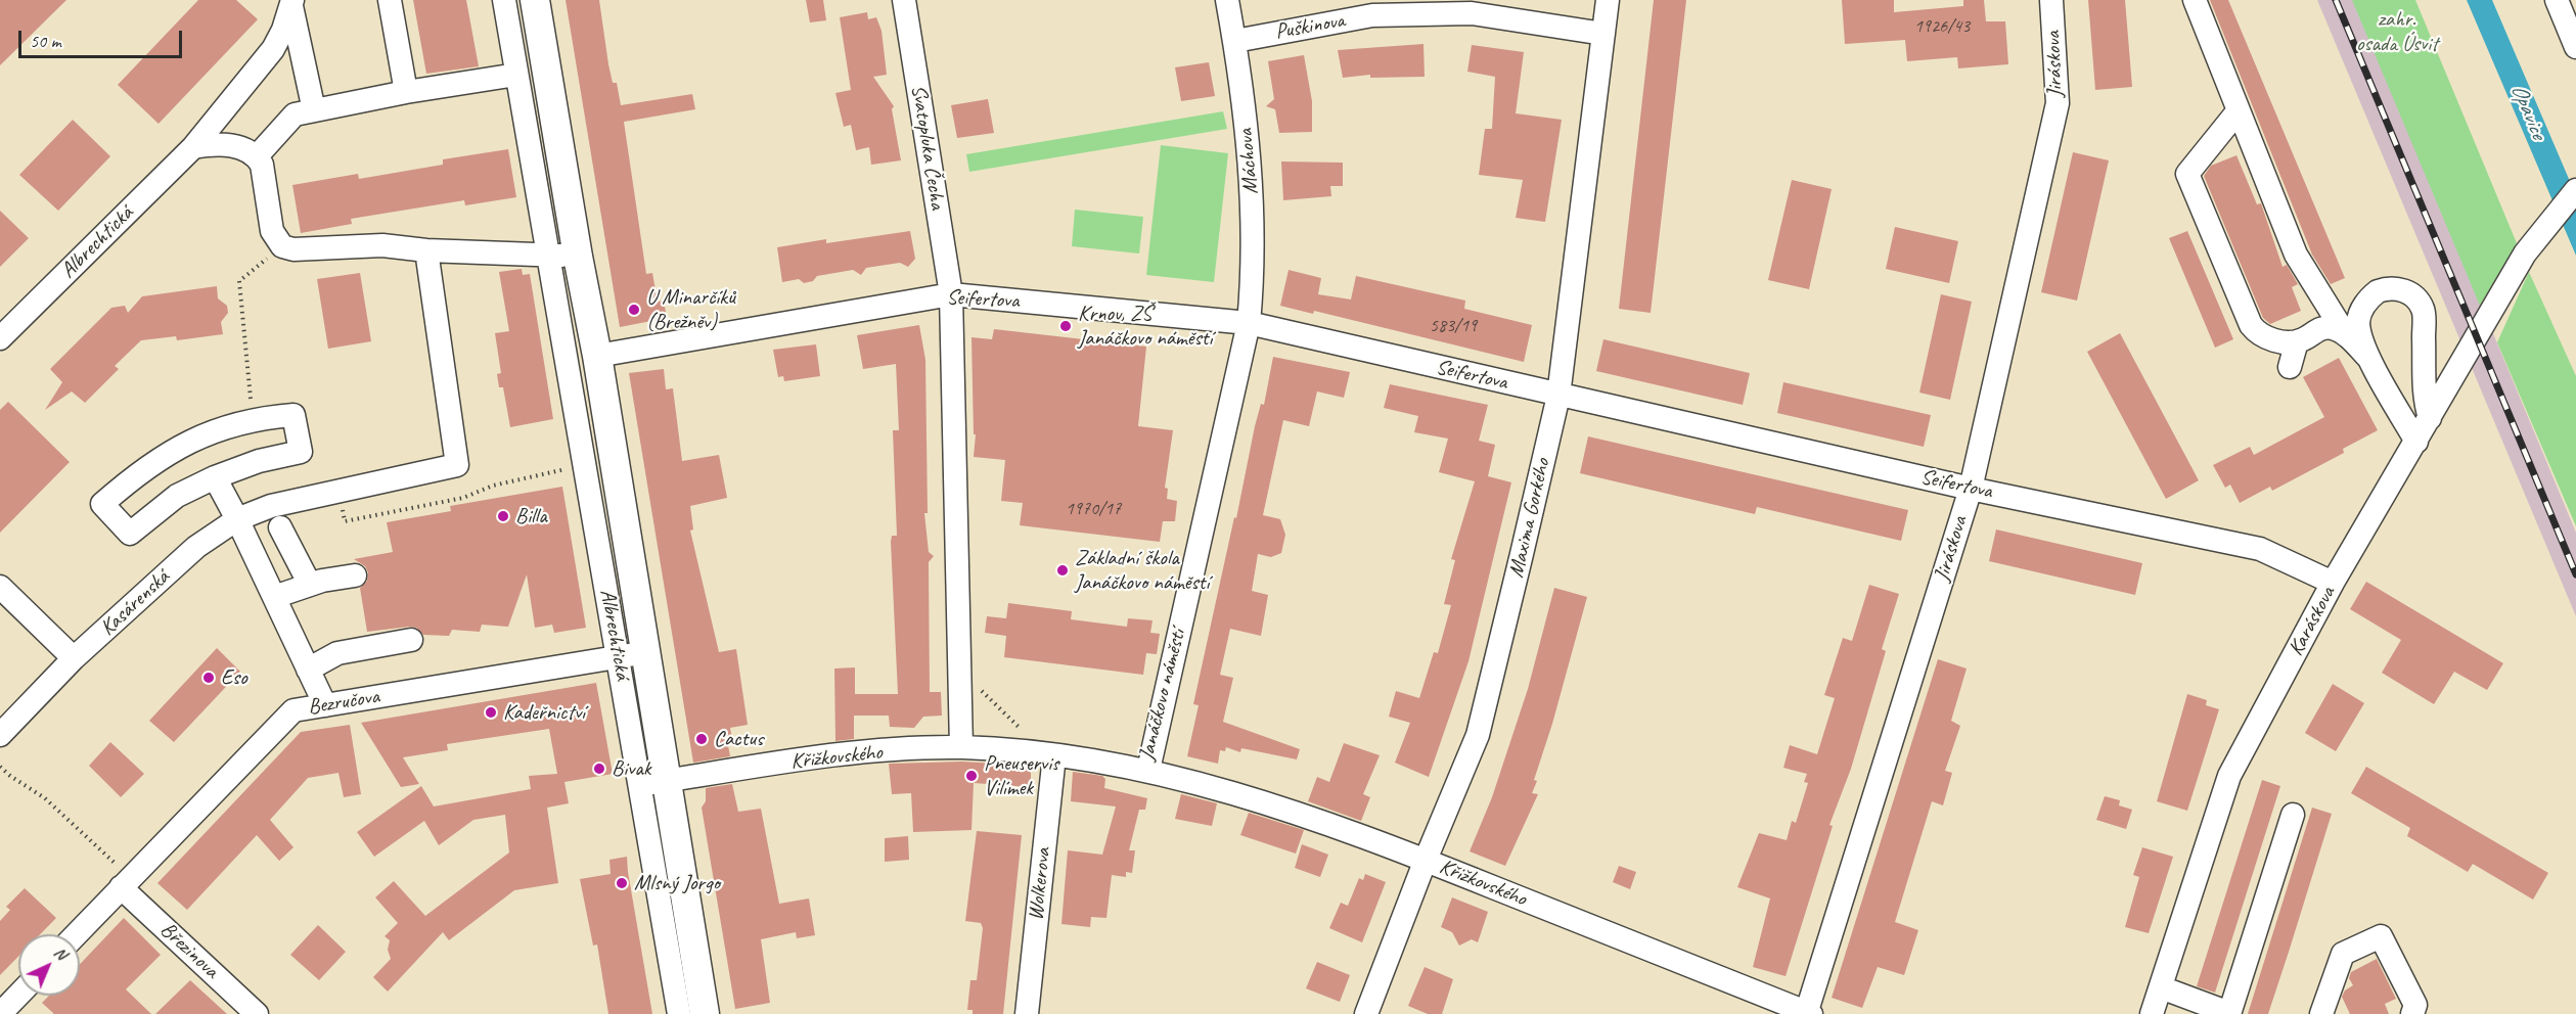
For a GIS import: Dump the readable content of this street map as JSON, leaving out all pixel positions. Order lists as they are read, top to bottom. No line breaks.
{"streets":{"main road":["Albrechtická"],"street":["Puškinova","Jiráskova","Svatopluka Čecha","Máchova","Seifertova","Maxima Gorkého","Kasárenská","Karáskova","Janáčkovo náměstí","Bezručova","Křižkovského","Wolkerova","Březinova"]},"crossings":[["Puškinova","Máchova"],["Puškinova","Maxima Gorkého"],["Jiráskova","Seifertova"],["Jiráskova","Křižkovského"],["Svatopluka Čecha","Seifertova"],["Máchova","Seifertova"],["Máchova","Janáčkovo náměstí"],["Albrechtická","Seifertova"],["Albrechtická","Bezručova"],["Albrechtická","Křižkovského"],["Seifertova","Maxima Gorkého"],["Seifertova","Karáskova"],["Seifertova","Janáčkovo náměstí"],["Maxima Gorkého","Křižkovského"],["Janáčkovo náměstí","Křižkovského"],["Janáčkovo náměstí","Wolkerova"],["Bezručova","Březinova"]],"water":["Opavice"],"parks":["zahr. osada Úsvit"],"places":["U Minarčíků (Brežněv)","Krnov, ZŠ Janáčkovo náměstí","Billa","Základní škola Janáčkovo náměstí","Eso","Kadeřnictví","Cactus","Bivak","Pneuservis Vilímek","Mlsný Jorgo"],"house_numbers":["1926/43","583/19","1970/17"],"scale_bar":"50 m","north":"top right"}
